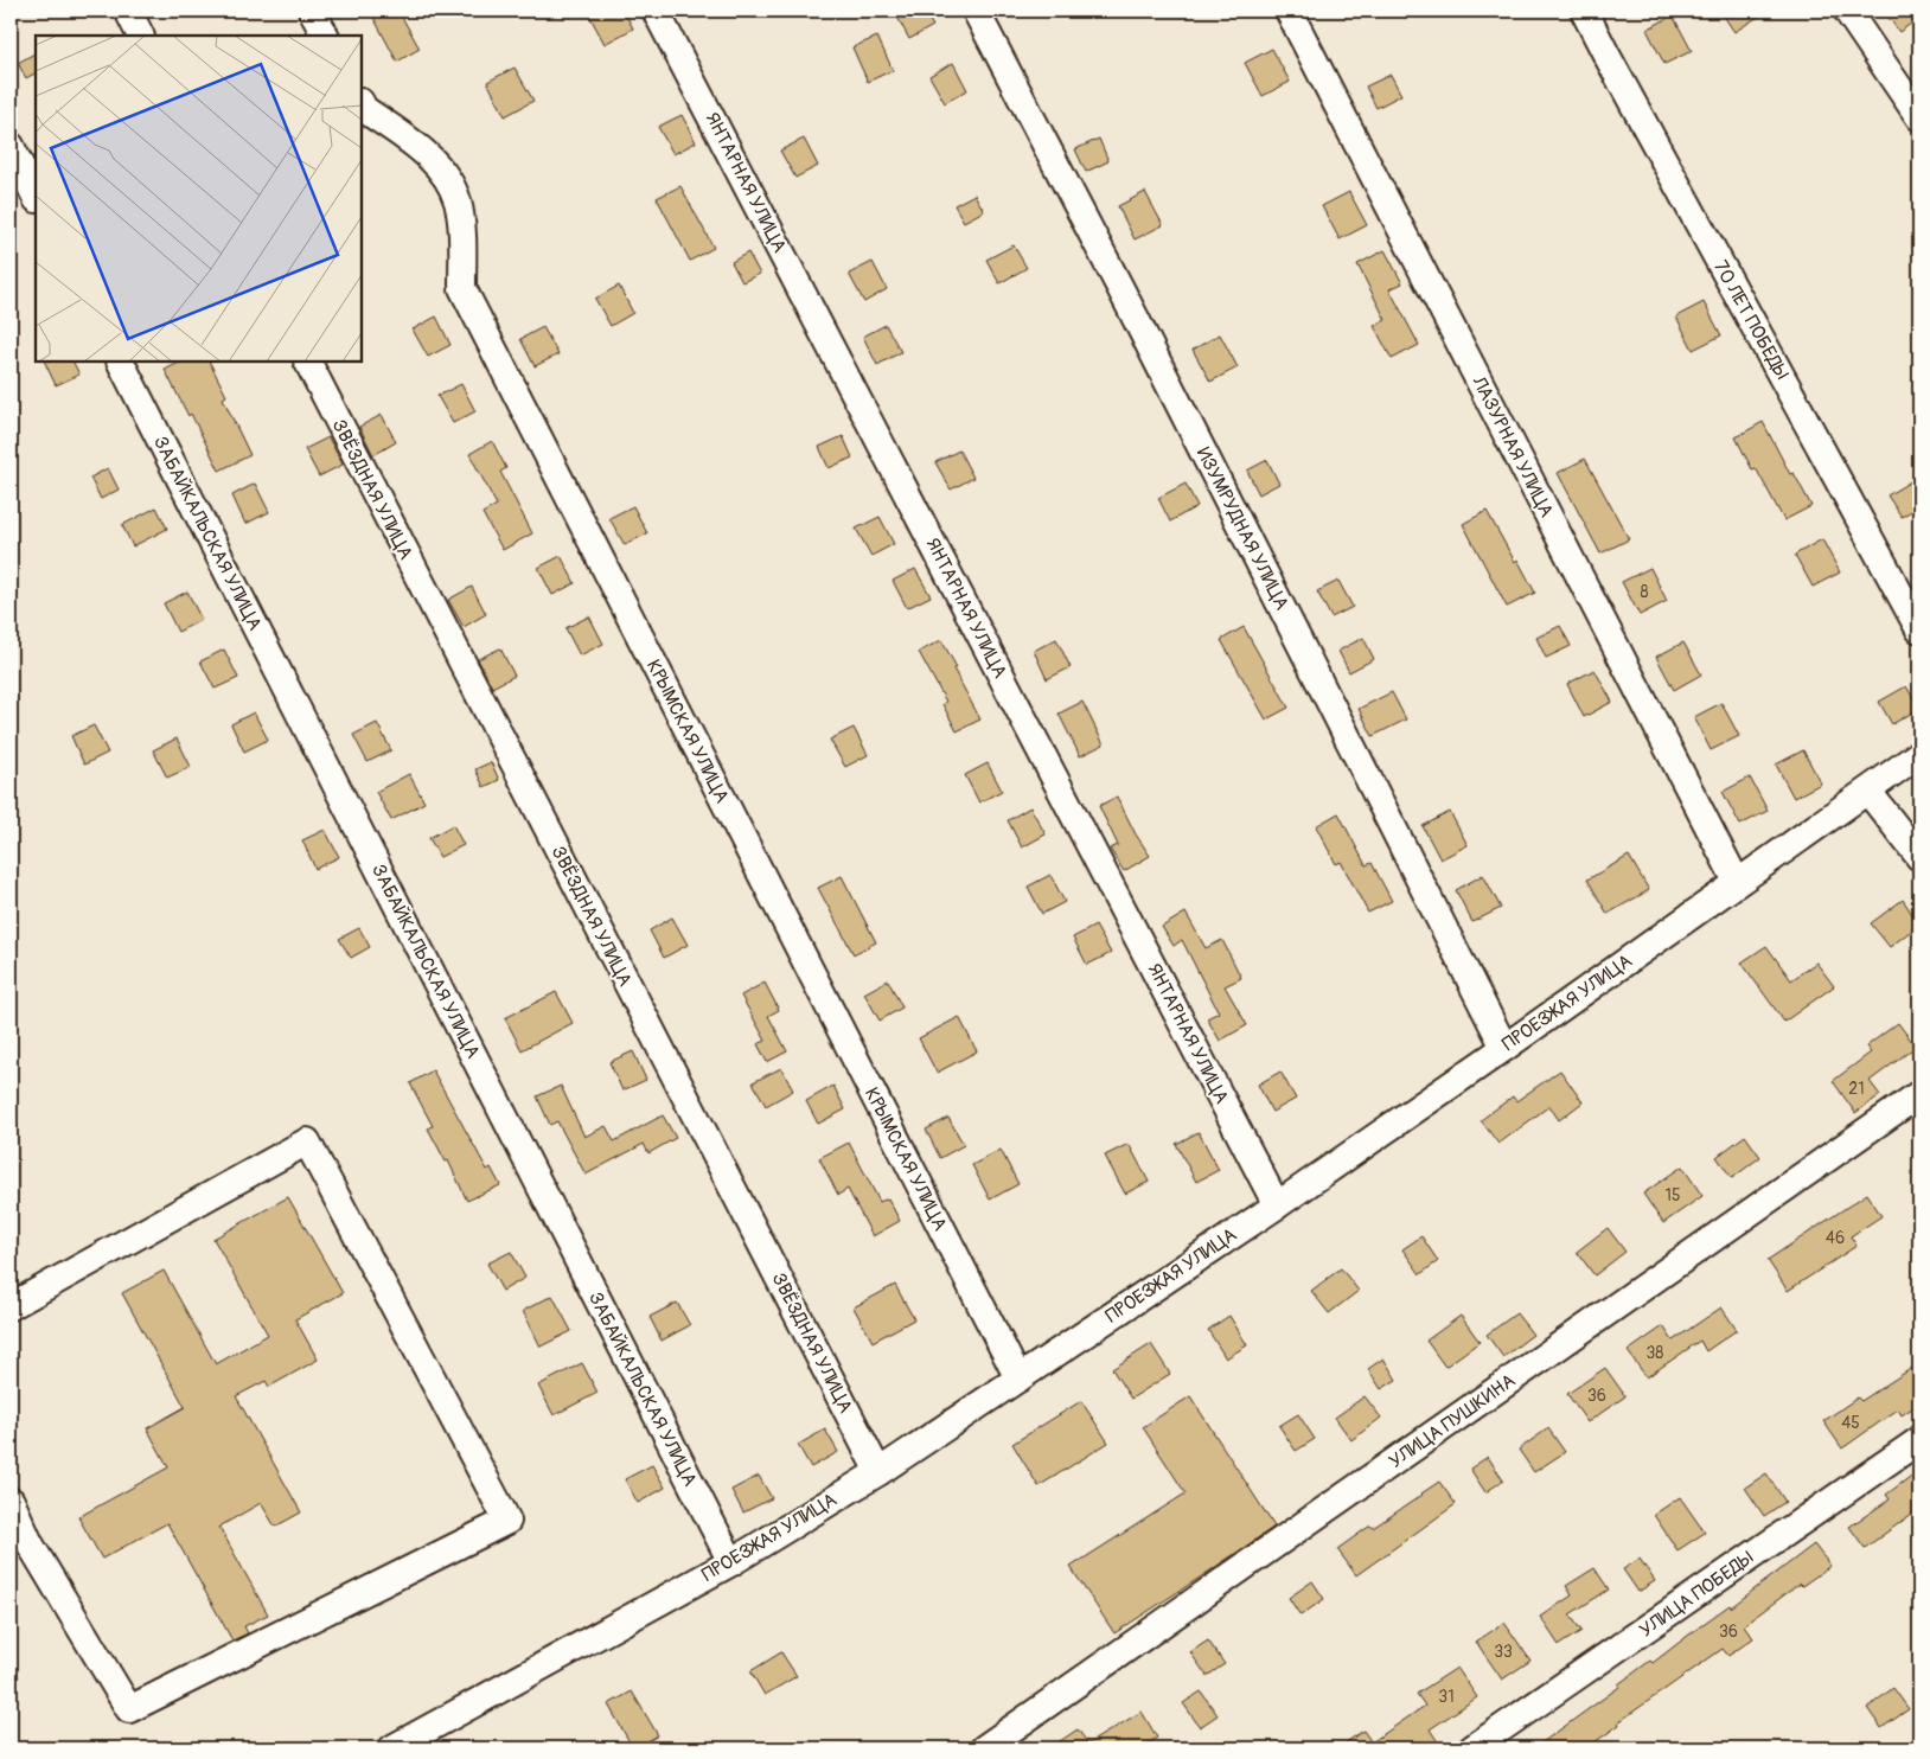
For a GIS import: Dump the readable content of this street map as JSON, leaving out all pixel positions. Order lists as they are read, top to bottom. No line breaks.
{"streets":{"street":["ЯНТАРНАЯ УЛИЦА","70 ЛЕТ ПОБЕДЫ","ЛАЗУРНАЯ УЛИЦА","ЗВЁЗДНАЯ УЛИЦА","ИЗУМРУДНАЯ УЛИЦА","ЗАБАЙКАЛЬСКАЯ УЛИЦА","КРЫМСКАЯ УЛИЦА","ПРОЕЗЖАЯ УЛИЦА","УЛИЦА ПУШКИНА","УЛИЦА ПОБЕДЫ"]},"crossings":[["ЯНТАРНАЯ УЛИЦА","ПРОЕЗЖАЯ УЛИЦА"],["ЛАЗУРНАЯ УЛИЦА","ПРОЕЗЖАЯ УЛИЦА"],["ЗВЁЗДНАЯ УЛИЦА","ПРОЕЗЖАЯ УЛИЦА"],["ИЗУМРУДНАЯ УЛИЦА","ПРОЕЗЖАЯ УЛИЦА"],["ЗАБАЙКАЛЬСКАЯ УЛИЦА","ПРОЕЗЖАЯ УЛИЦА"],["КРЫМСКАЯ УЛИЦА","ПРОЕЗЖАЯ УЛИЦА"]],"house_numbers":["8","21","15","46","38","36","45","36","33","31"]}
